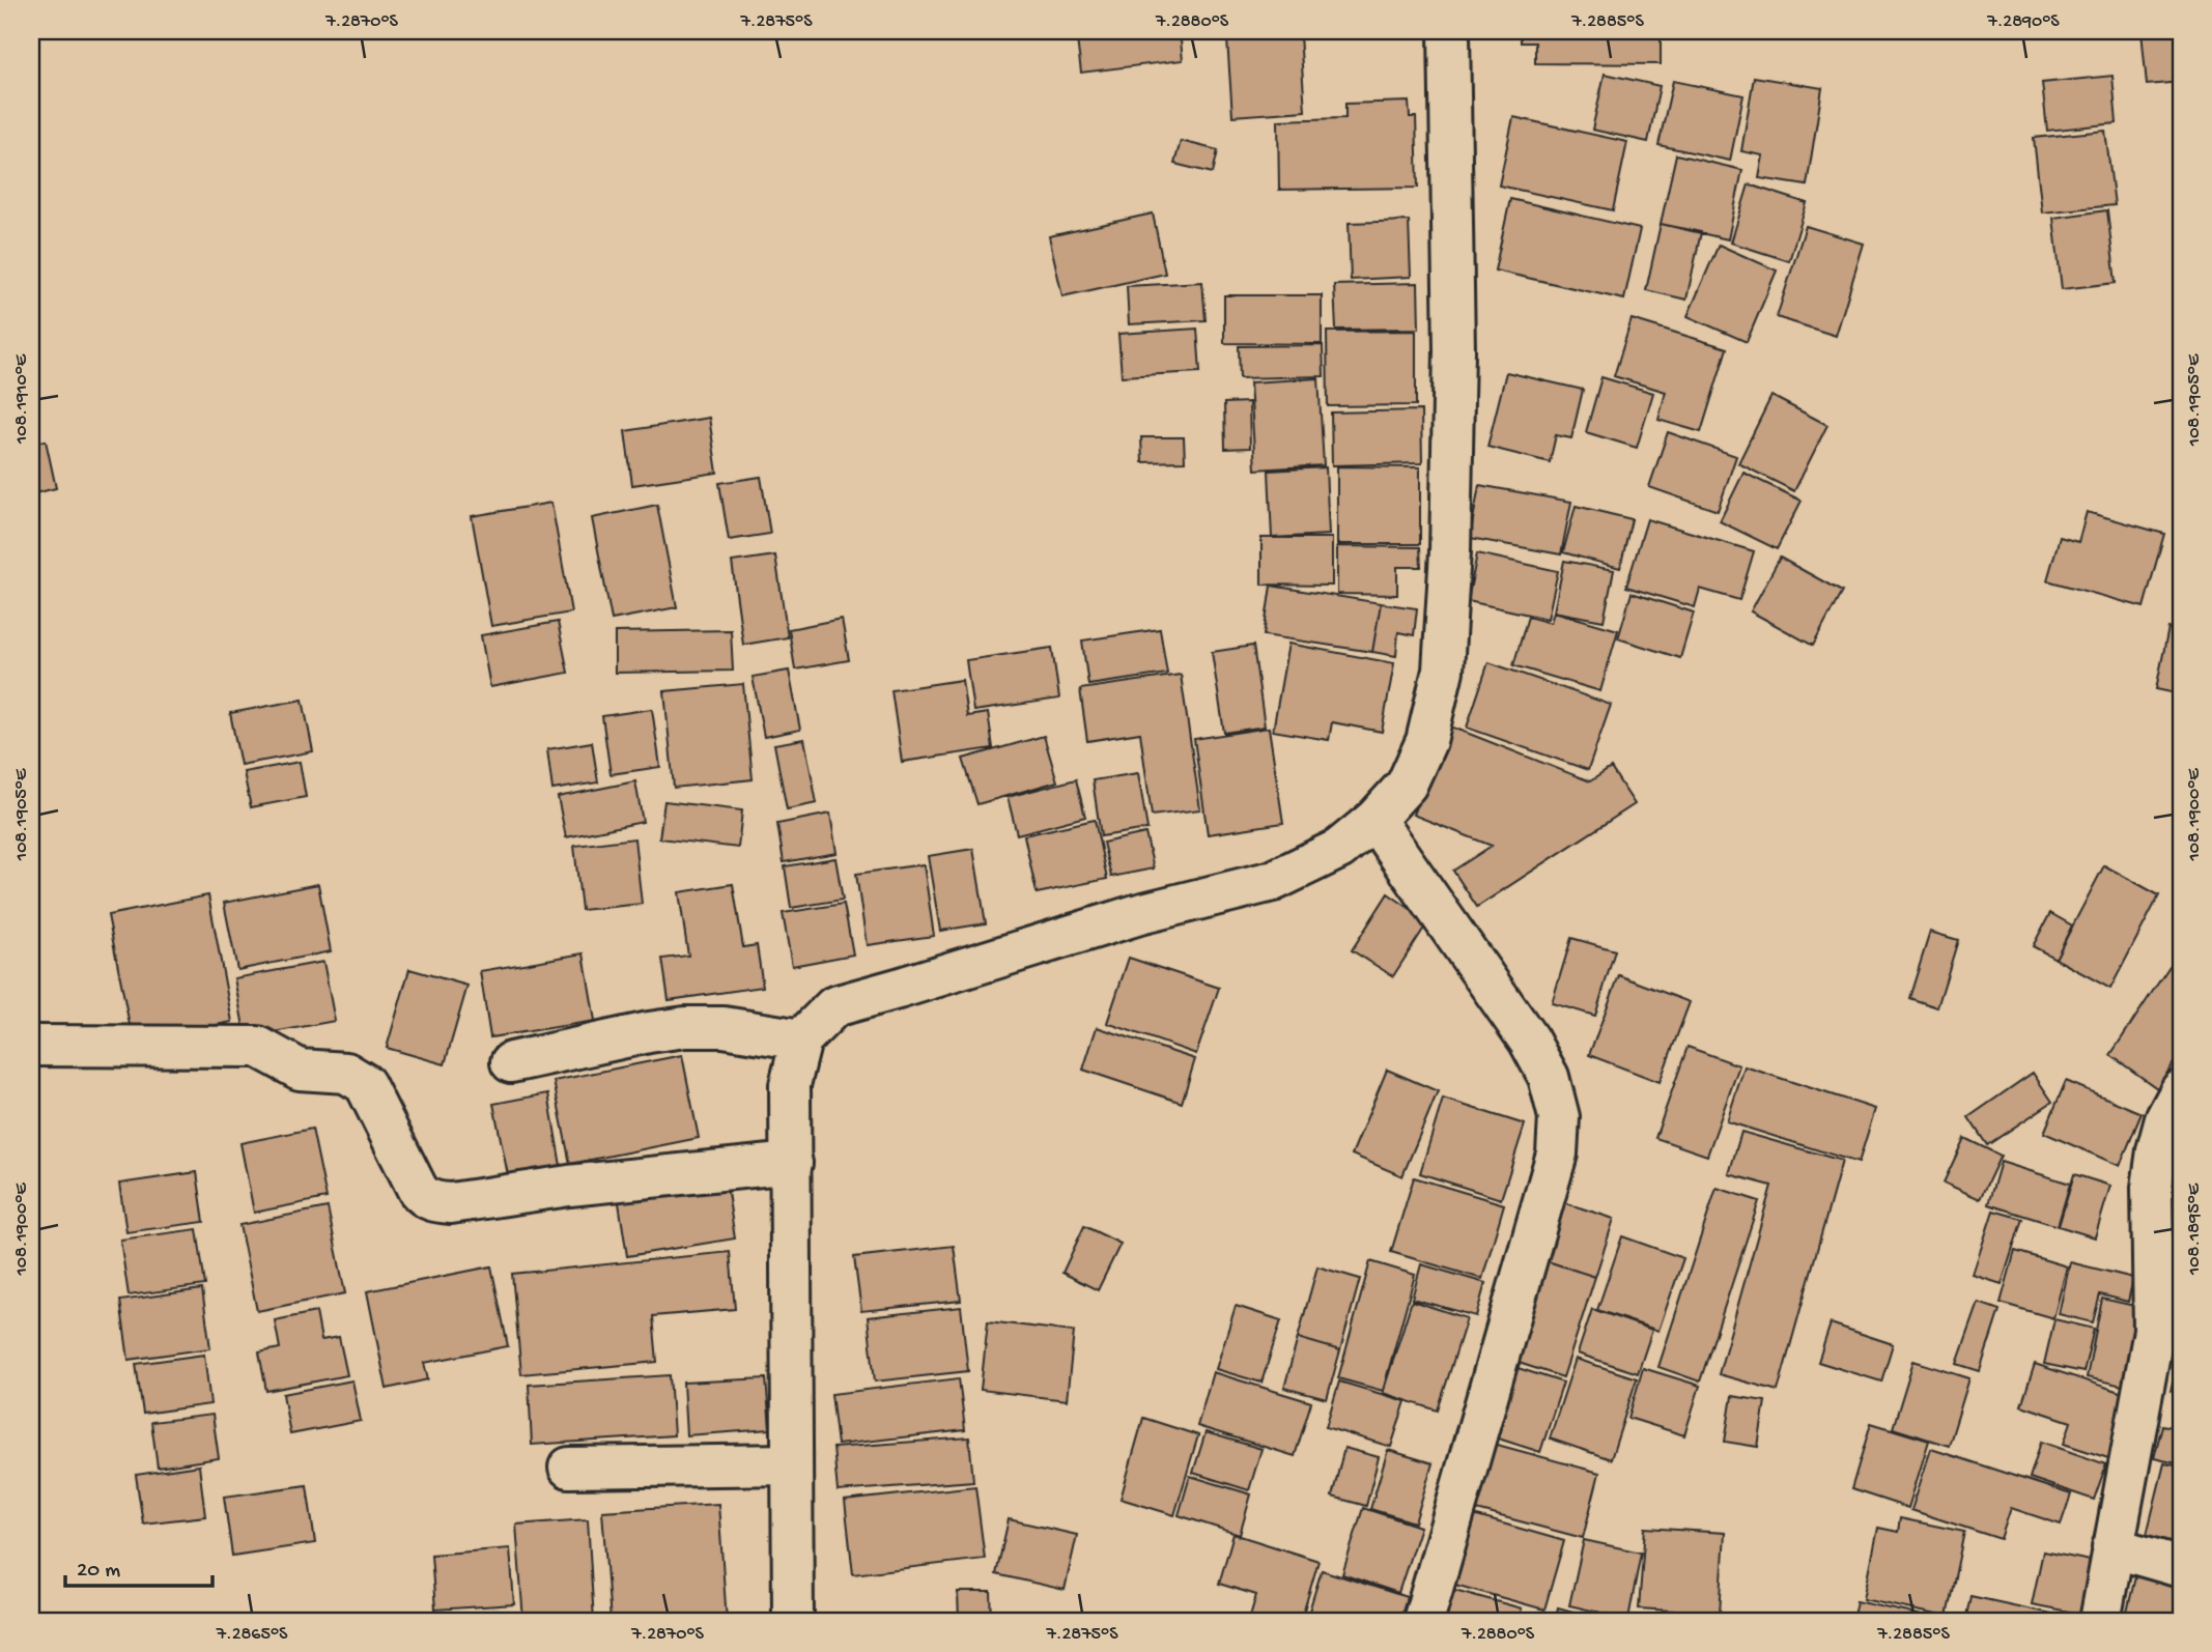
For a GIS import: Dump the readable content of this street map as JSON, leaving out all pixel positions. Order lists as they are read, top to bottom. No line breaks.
{"scale_bar":"20 m","coordinates":["7.2870°S","7.2875°S","7.2880°S","7.2885°S","7.2890°S","108.1910°E","108.1905°E","108.1900°E","108.1895°E","7.2865°S"]}
